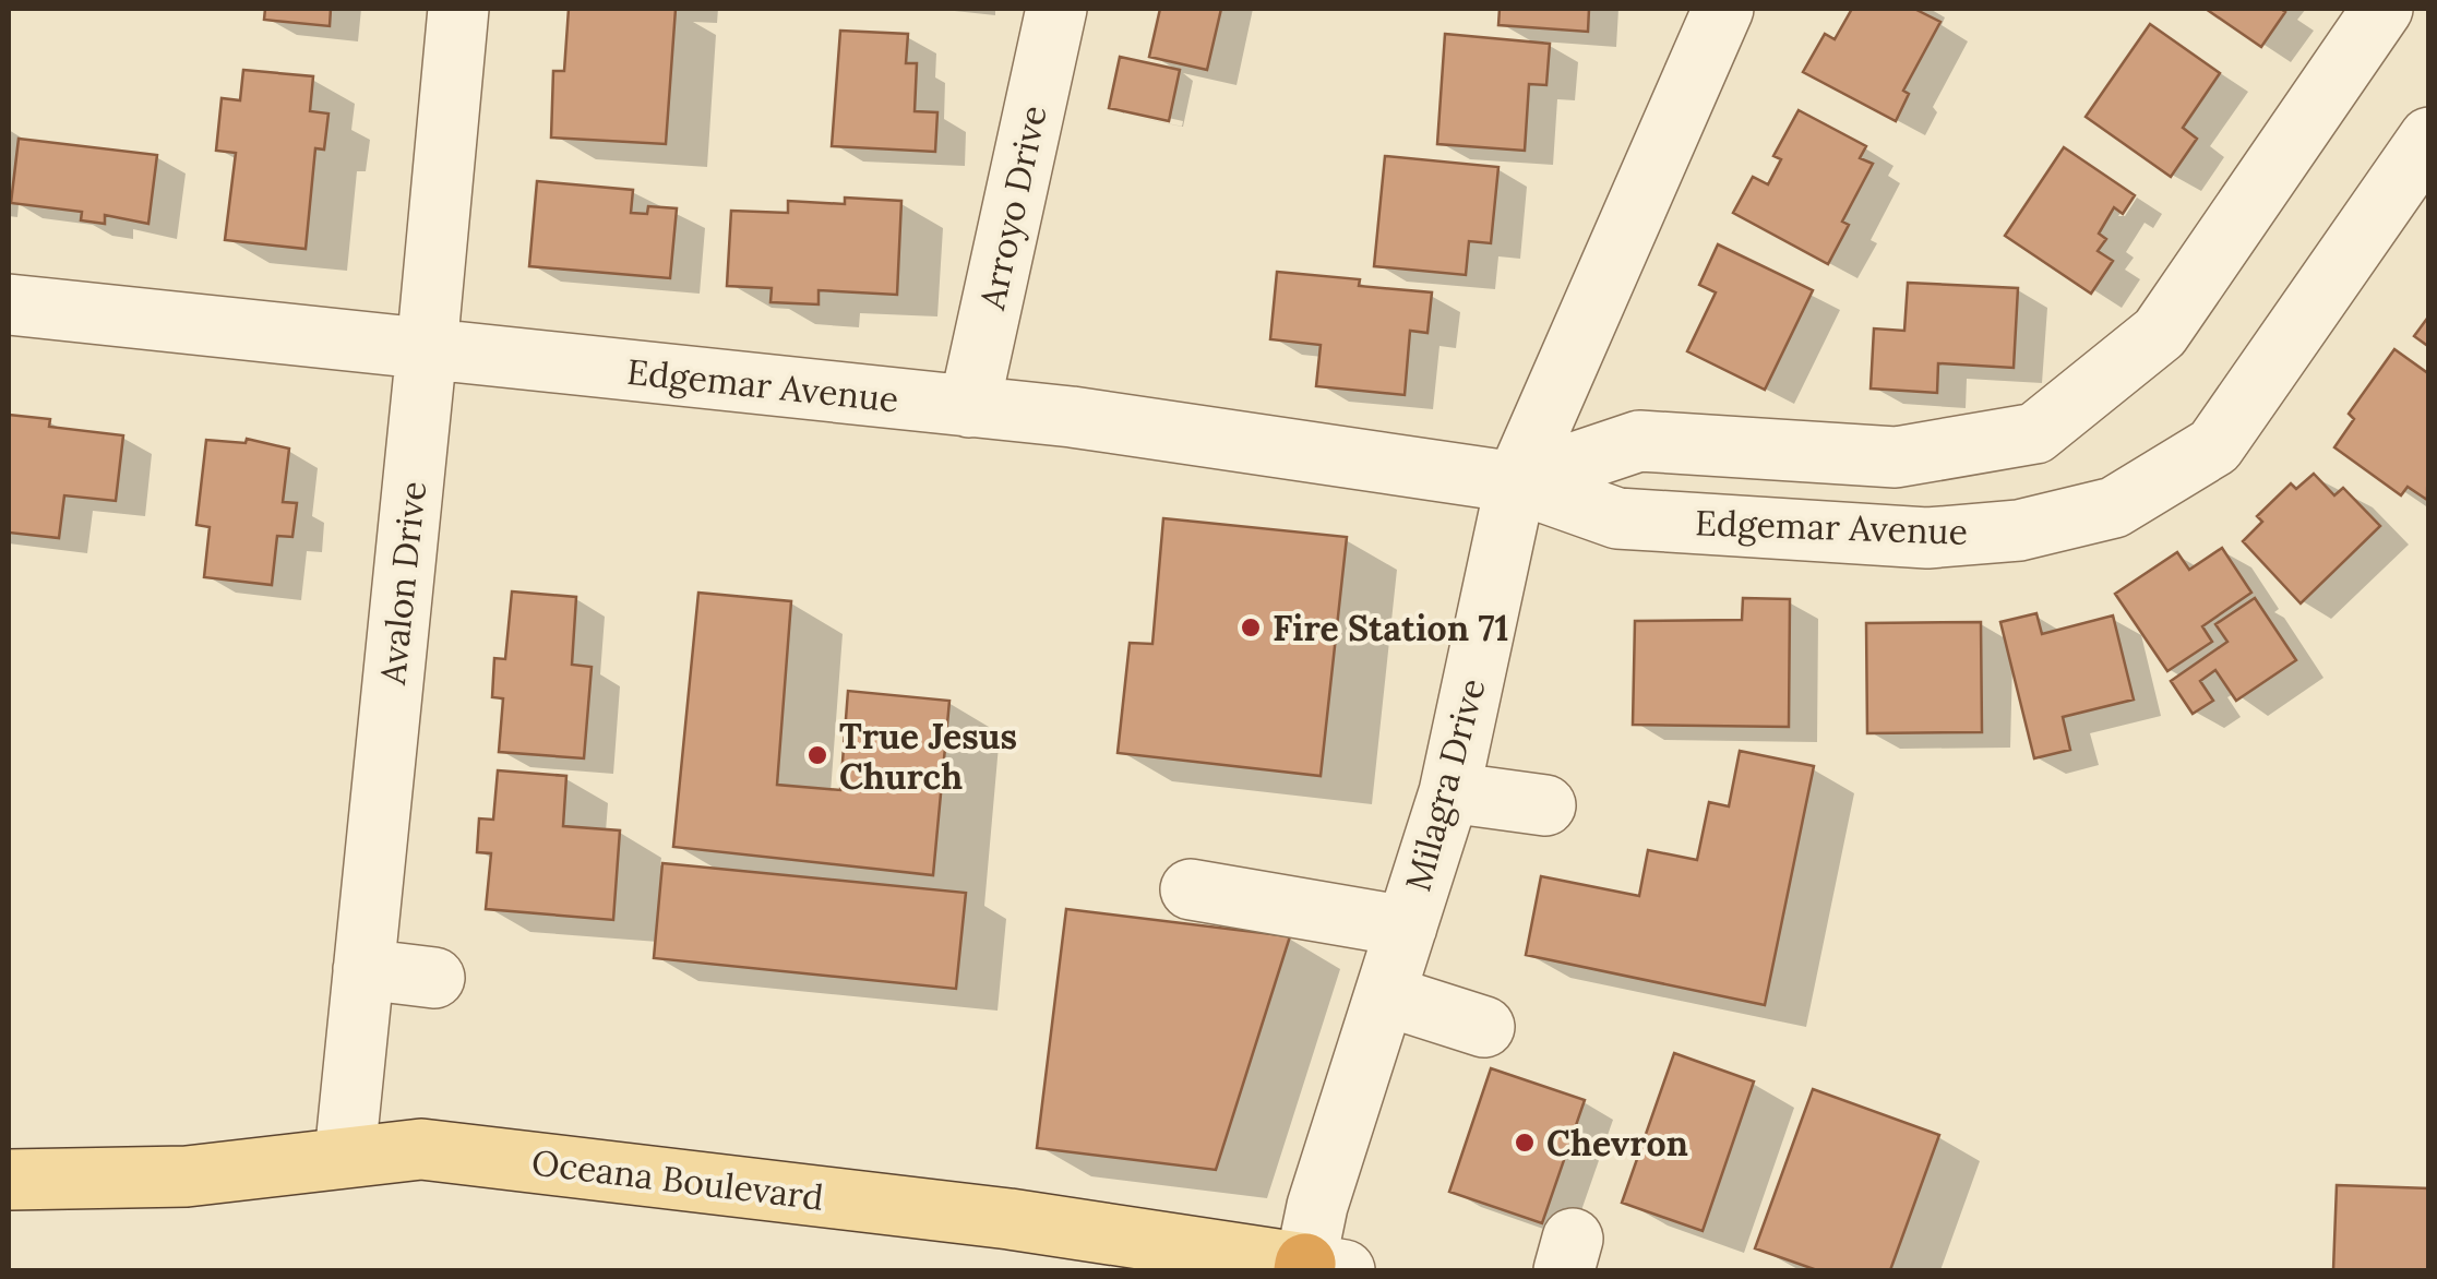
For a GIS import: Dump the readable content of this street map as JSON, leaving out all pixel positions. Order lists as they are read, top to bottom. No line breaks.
{"streets":{"main road":["Oceana Boulevard"],"street":["Arroyo Drive","Edgemar Avenue","Avalon Drive","Milagra Drive"]},"crossings":[["Arroyo Drive","Edgemar Avenue"],["Edgemar Avenue","Avalon Drive"],["Edgemar Avenue","Milagra Drive"],["Avalon Drive","Oceana Boulevard"],["Milagra Drive","Oceana Boulevard"]],"places":["Fire Station 71","True Jesus Church","Chevron"]}
